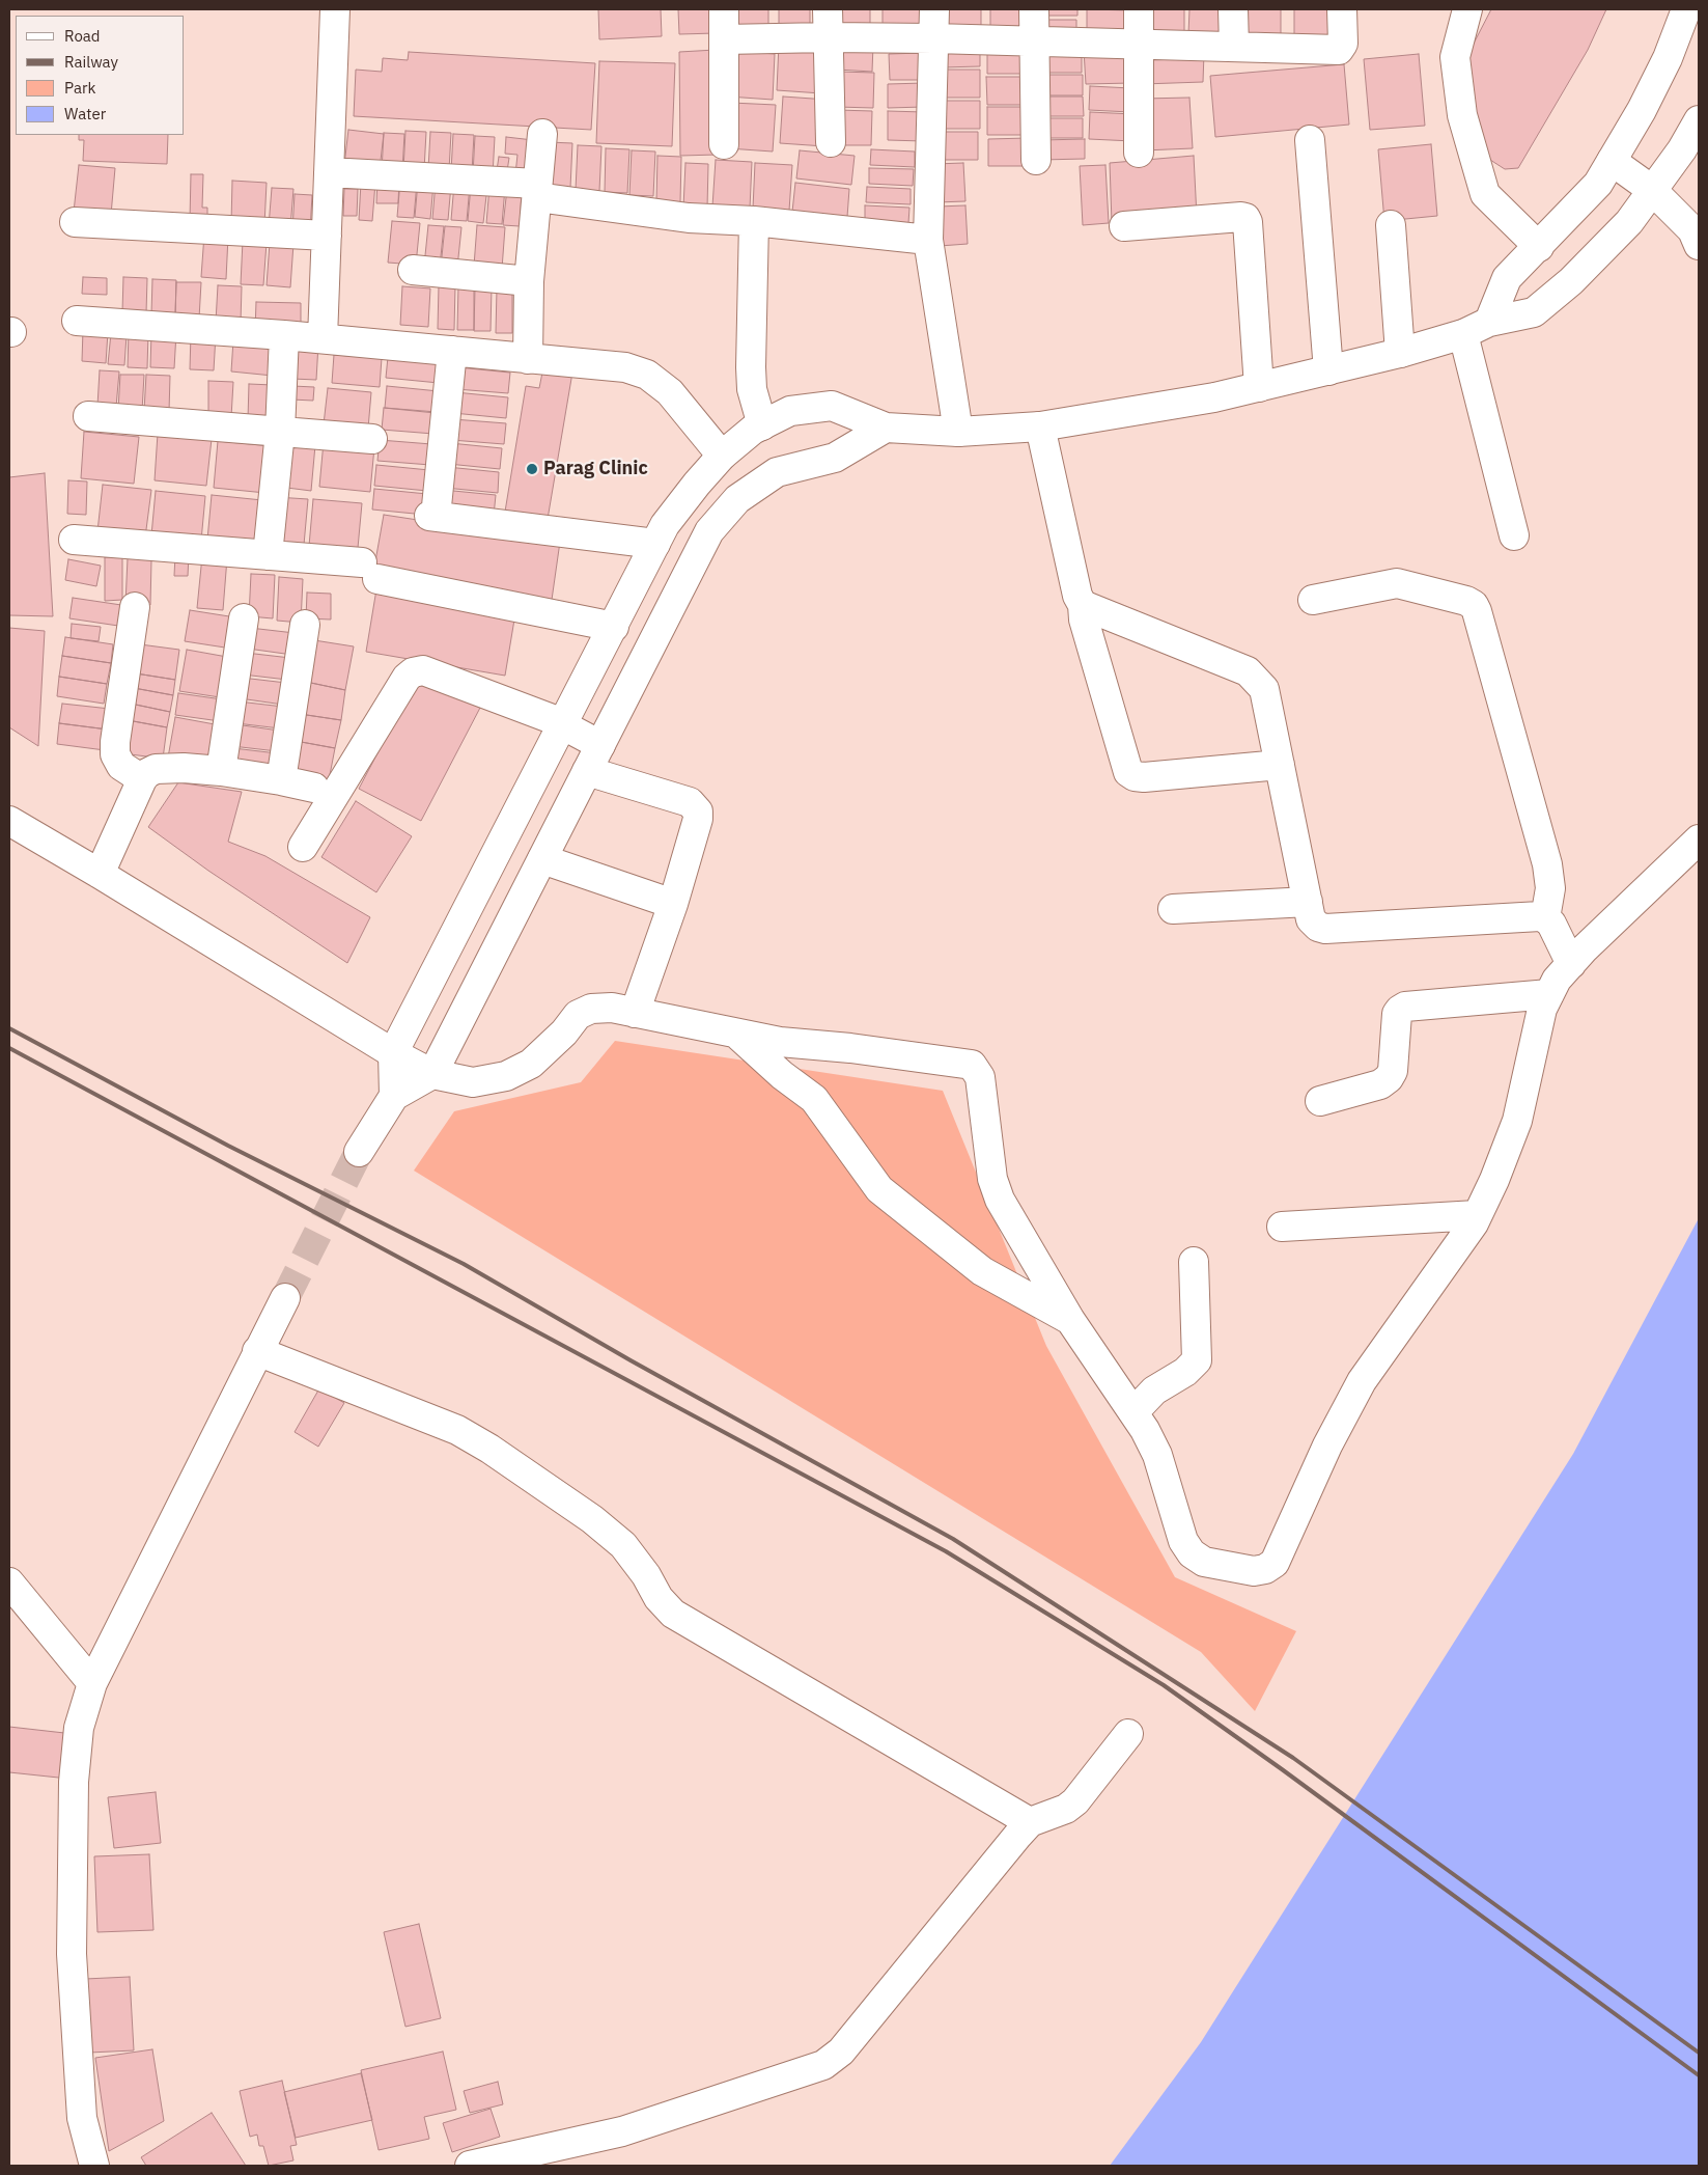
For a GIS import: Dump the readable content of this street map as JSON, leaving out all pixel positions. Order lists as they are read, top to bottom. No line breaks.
{"places":["Parag Clinic"],"legend":["Road","Railway","Park","Water"]}
